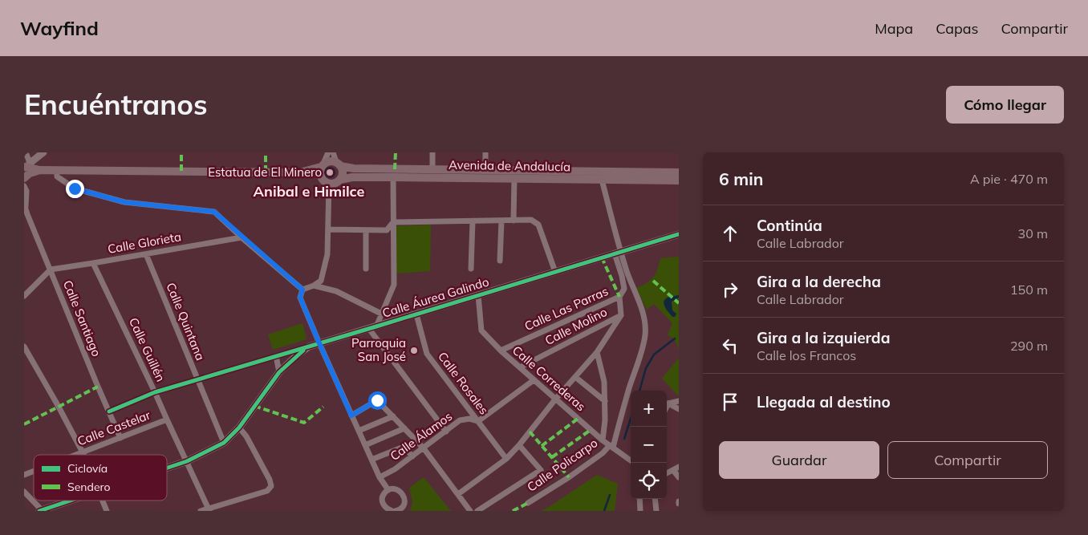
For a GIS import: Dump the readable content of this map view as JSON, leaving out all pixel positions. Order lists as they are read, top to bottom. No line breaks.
{"streets":{"main road":["Avenida de Andalucía"],"street":["Calle Glorieta","Calle Áurea Galindo","Calle Las Parras","Calle Santiago","Calle Quintana","Calle Molino","Calle Guillén","Calle Correderas","Calle Rosales","Calle Castelar","Calle Álamos","Calle Policarpo"]},"crossings":[["Calle Glorieta","Calle Santiago"],["Calle Glorieta","Calle Quintana"],["Calle Glorieta","Calle Guillén"],["Calle Áurea Galindo","Calle Santiago"],["Calle Áurea Galindo","Calle Quintana"],["Calle Áurea Galindo","Calle Guillén"],["Calle Áurea Galindo","Calle Correderas"],["Calle Áurea Galindo","Calle Rosales"],["Calle Las Parras","Calle Correderas"],["Calle Santiago","Calle Castelar"],["Calle Molino","Calle Correderas"],["Calle Guillén","Calle Castelar"],["Calle Correderas","Calle Policarpo"],["Calle Rosales","Calle Álamos"]],"districts":["Anibal e Himilce"],"places":["Estatua de El Minero","Parroquia San José"],"legend":["Ciclovía","Sendero"],"page":{"header":"Wayfind","nav":["Mapa","Capas","Compartir"],"buttons":["Cómo llegar",["Guardar","Compartir"]],"title":"Encuéntranos","heading":["6 min","A pie · 470 m"],"list":[["Continúa","Calle Labrador","30 m"],["Gira a la derecha","Calle Labrador","150 m"],["Gira a la izquierda","Calle los Francos","290 m"],"Llegada al destino"],"map_buttons":["+","−"]}}
